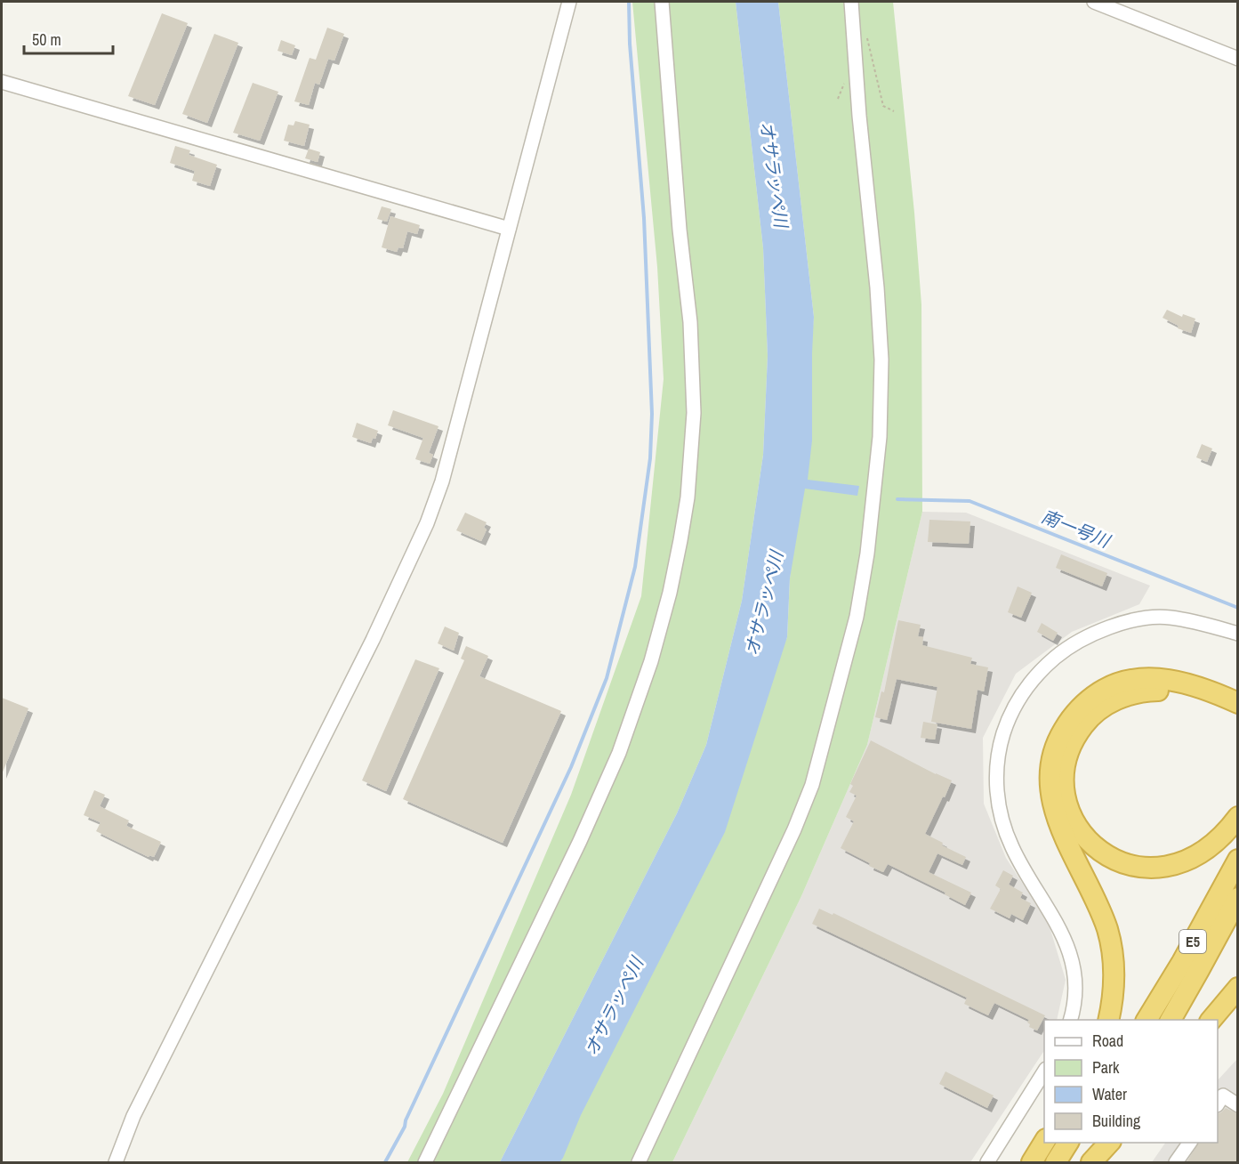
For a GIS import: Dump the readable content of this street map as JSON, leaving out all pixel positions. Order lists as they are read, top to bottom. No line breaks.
{"streets":{"highway":["E5"]},"water":["オサラッペ川","南一号川"],"legend":["Road","Park","Water","Building"],"scale_bar":"50 m"}
